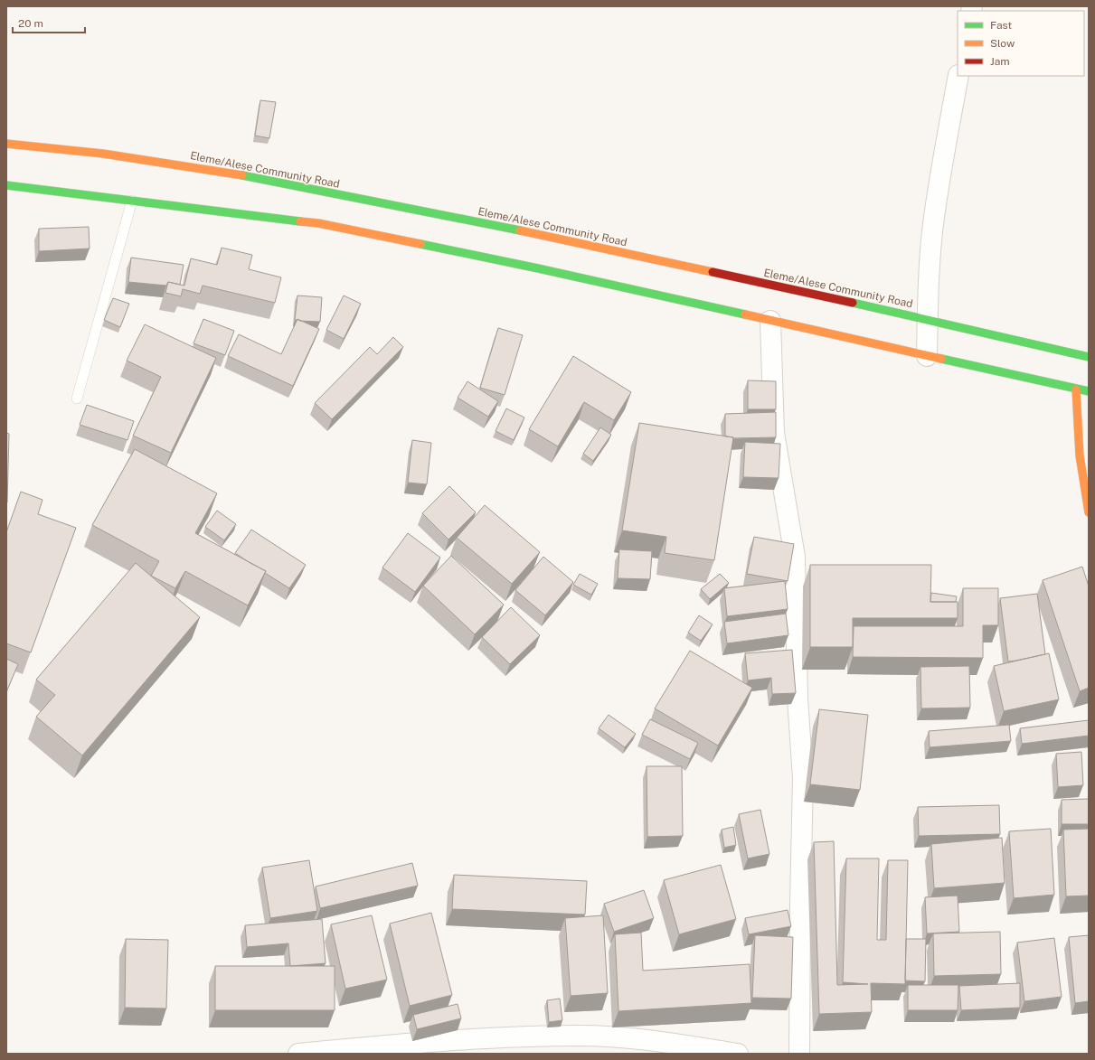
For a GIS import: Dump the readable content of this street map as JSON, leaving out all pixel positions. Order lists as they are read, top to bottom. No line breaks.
{"streets":{"main road":["Eleme/Alese Community Road"]},"legend":["Fast","Slow","Jam"],"scale_bar":"20 m"}
